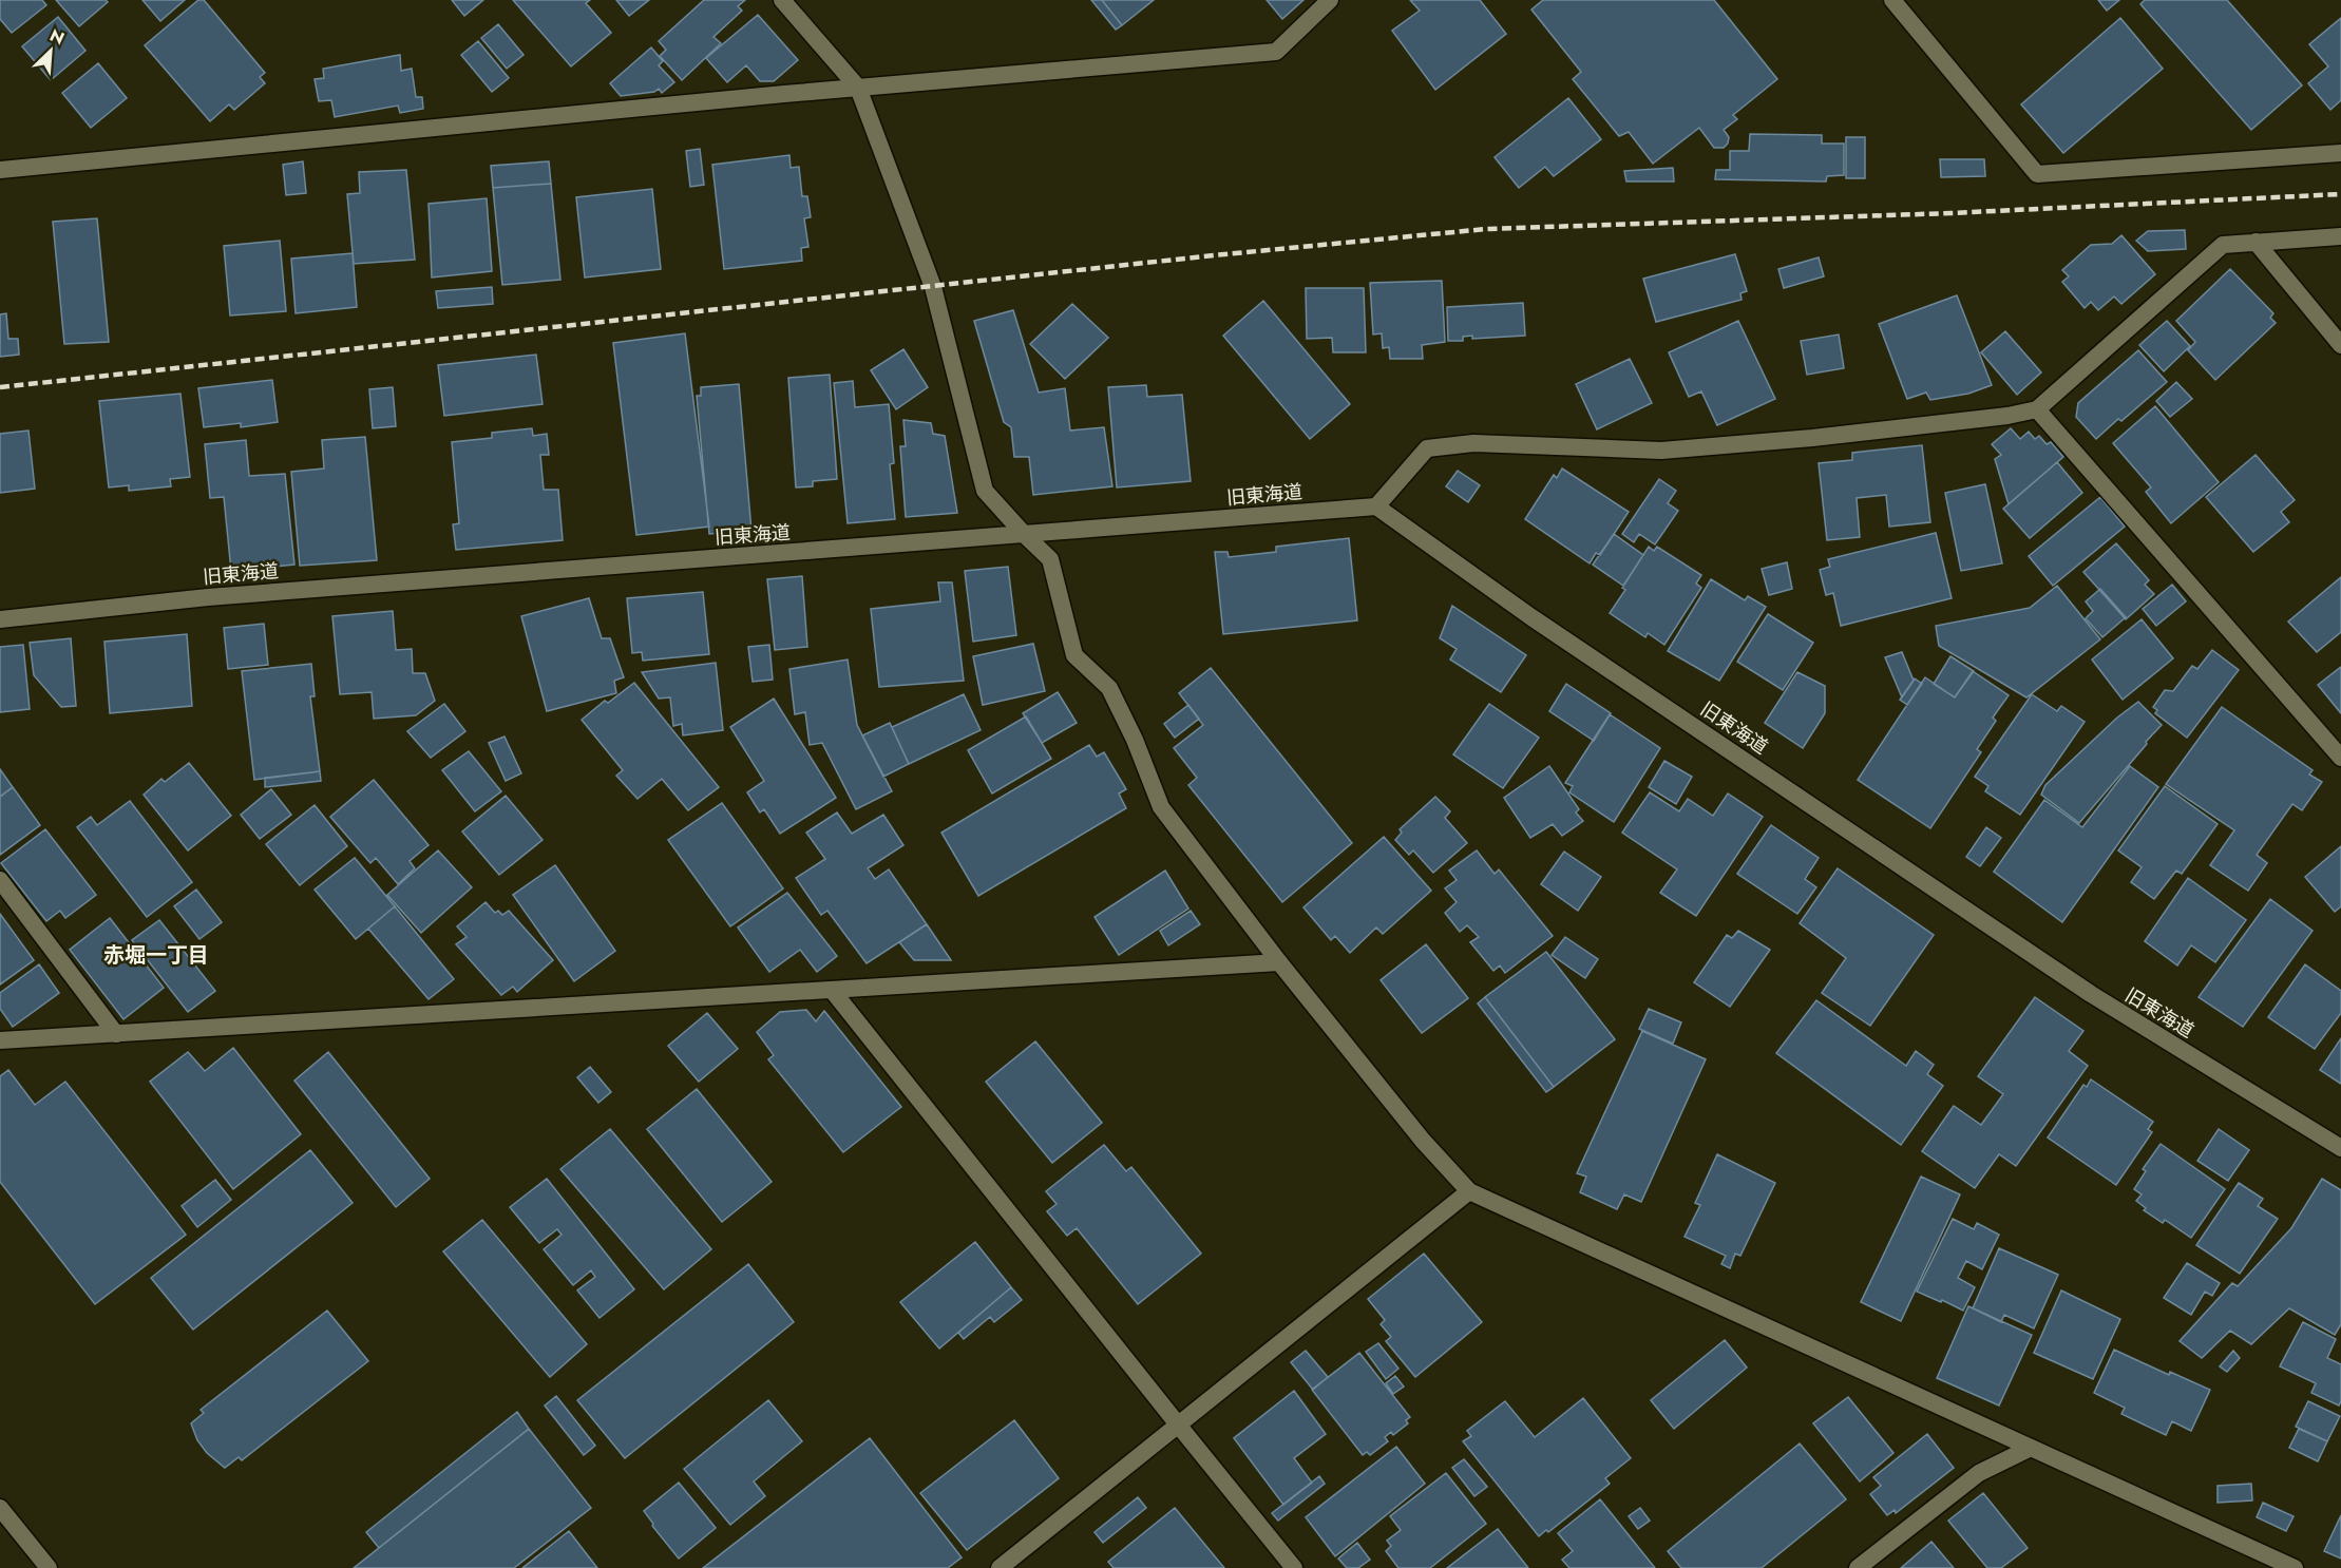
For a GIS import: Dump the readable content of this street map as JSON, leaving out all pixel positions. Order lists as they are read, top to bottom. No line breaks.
{"streets":{"street":["旧東海道"]},"districts":["赤堀一丁目"],"north":"top right"}
